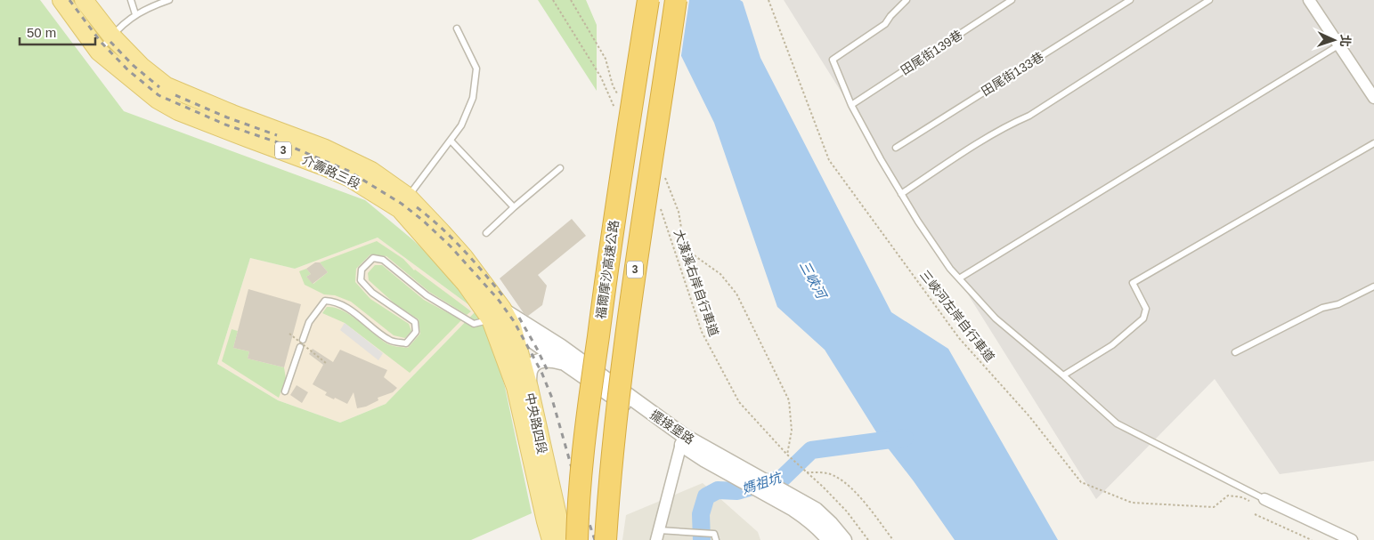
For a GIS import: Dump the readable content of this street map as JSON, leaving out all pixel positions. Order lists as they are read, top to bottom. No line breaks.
{"streets":{"highway":["3","福爾摩沙高速公路"],"main road":["介壽路三段","中央路四段"],"street":["擺接堡路"],"lane":["田尾街139巷","田尾街133巷"],"path":["大漢溪右岸自行車道","三峽河左岸自行車道"]},"crossings":[["介壽路三段","中央路四段"],["介壽路三段","擺接堡路"],["中央路四段","擺接堡路"]],"water":["三峽河","媽祖坑"],"scale_bar":"50 m","north":"right"}
